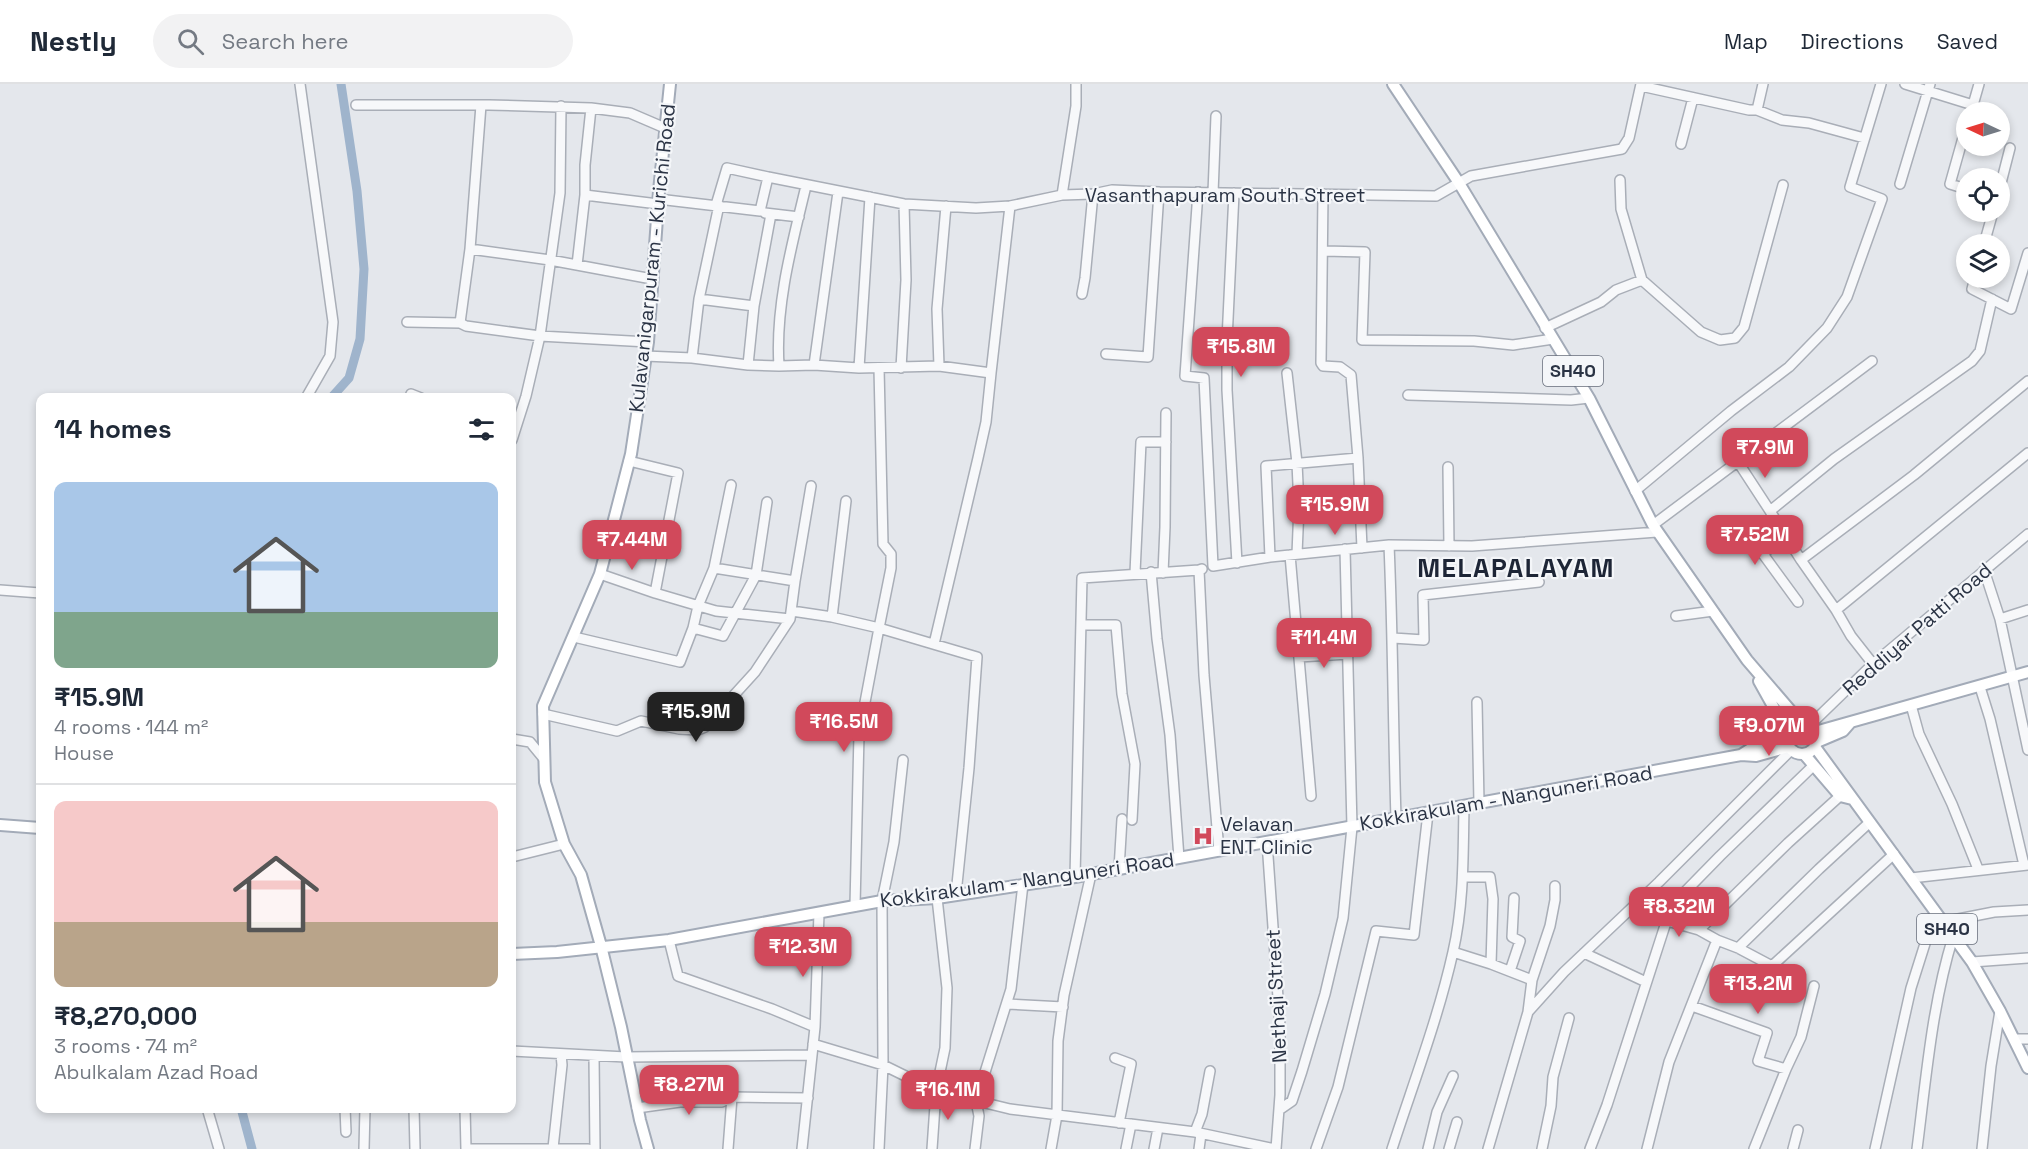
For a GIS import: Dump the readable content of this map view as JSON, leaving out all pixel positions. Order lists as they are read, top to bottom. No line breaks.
{"streets":{"main road":["Kulavanigarpuram - Kurichi Road","SH40","Kokkirakulam - Nanguneri Road"],"street":["Vasanthapuram South Street","Reddiyar Patti Road","Nethaji Street"]},"crossings":[["Vasanthapuram South Street","SH40"],["Kulavanigarpuram - Kurichi Road","Kokkirakulam - Nanguneri Road"],["SH40","Reddiyar Patti Road"],["SH40","Kokkirakulam - Nanguneri Road"],["Reddiyar Patti Road","Kokkirakulam - Nanguneri Road"],["Kokkirakulam - Nanguneri Road","Nethaji Street"]],"districts":["MELAPALAYAM"],"places":{"hospital":["Velavan ENT Clinic"]},"north":"left","page":{"header":"Nestly","search":"Search here","nav":["Map","Directions","Saved"],"price":["₹15.8M","₹7.9M","₹15.9M","₹7.52M","₹7.44M","₹11.4M","₹15.9M","₹16.5M","₹9.07M","₹8.32M","₹12.3M","₹13.2M","₹8.27M","₹16.1M"],"heading":"14 homes","list":[{"name":"₹15.9M","note":"4 rooms · 144 m² · House"},{"name":"₹8,270,000","note":"3 rooms · 74 m² · Abulkalam Azad Road"}]}}
